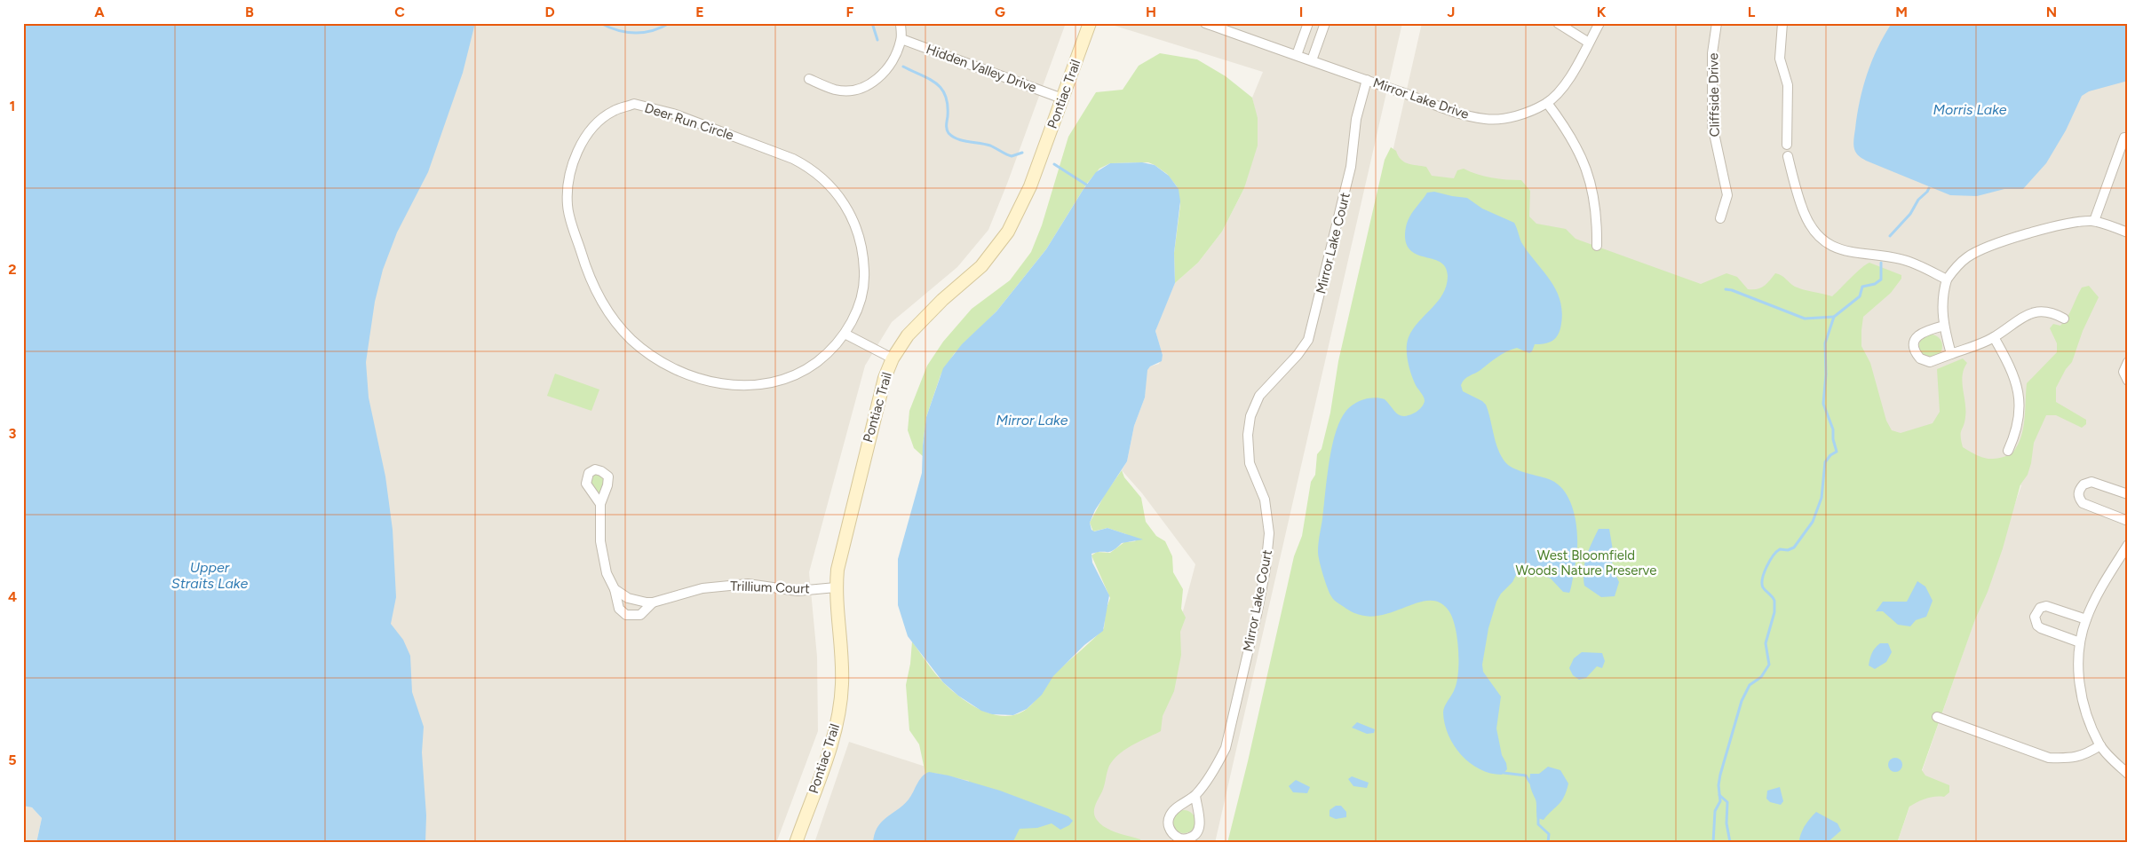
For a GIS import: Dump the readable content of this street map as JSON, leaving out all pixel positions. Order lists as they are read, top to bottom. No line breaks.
{"streets":{"main road":["Pontiac Trail"],"street":["Hidden Valley Drive","Cliffside Drive","Mirror Lake Drive","Deer Run Circle","Mirror Lake Court","Trillium Court"]},"crossings":[["Hidden Valley Drive","Pontiac Trail"],["Pontiac Trail","Trillium Court"],["Mirror Lake Drive","Mirror Lake Court"]],"water":["Morris Lake","Mirror Lake","Upper Straits Lake"],"parks":["West Bloomfield Woods Nature Preserve"],"grid":{"columns":["A","B","C","D","E","F","G","H","I","J","K","L","M","N"],"rows":["1","2","3","4","5"]}}
